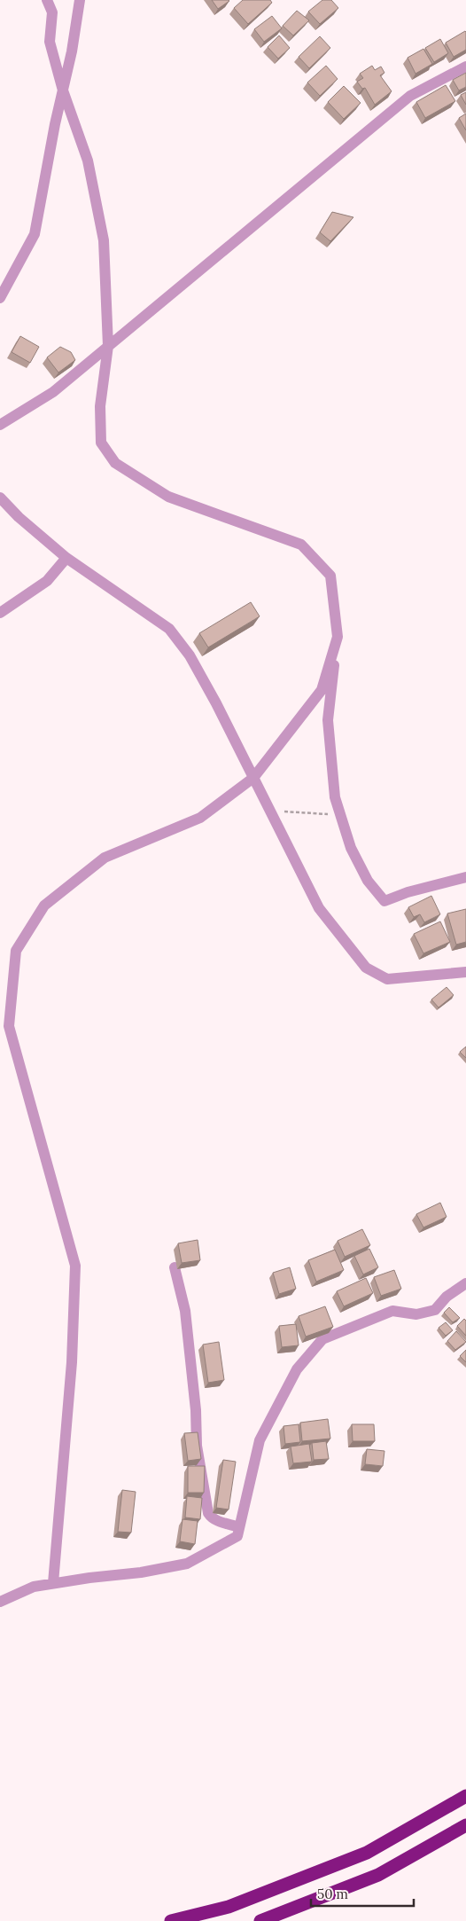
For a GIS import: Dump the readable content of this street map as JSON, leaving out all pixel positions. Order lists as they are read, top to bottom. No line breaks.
{"scale_bar":"50 m"}
